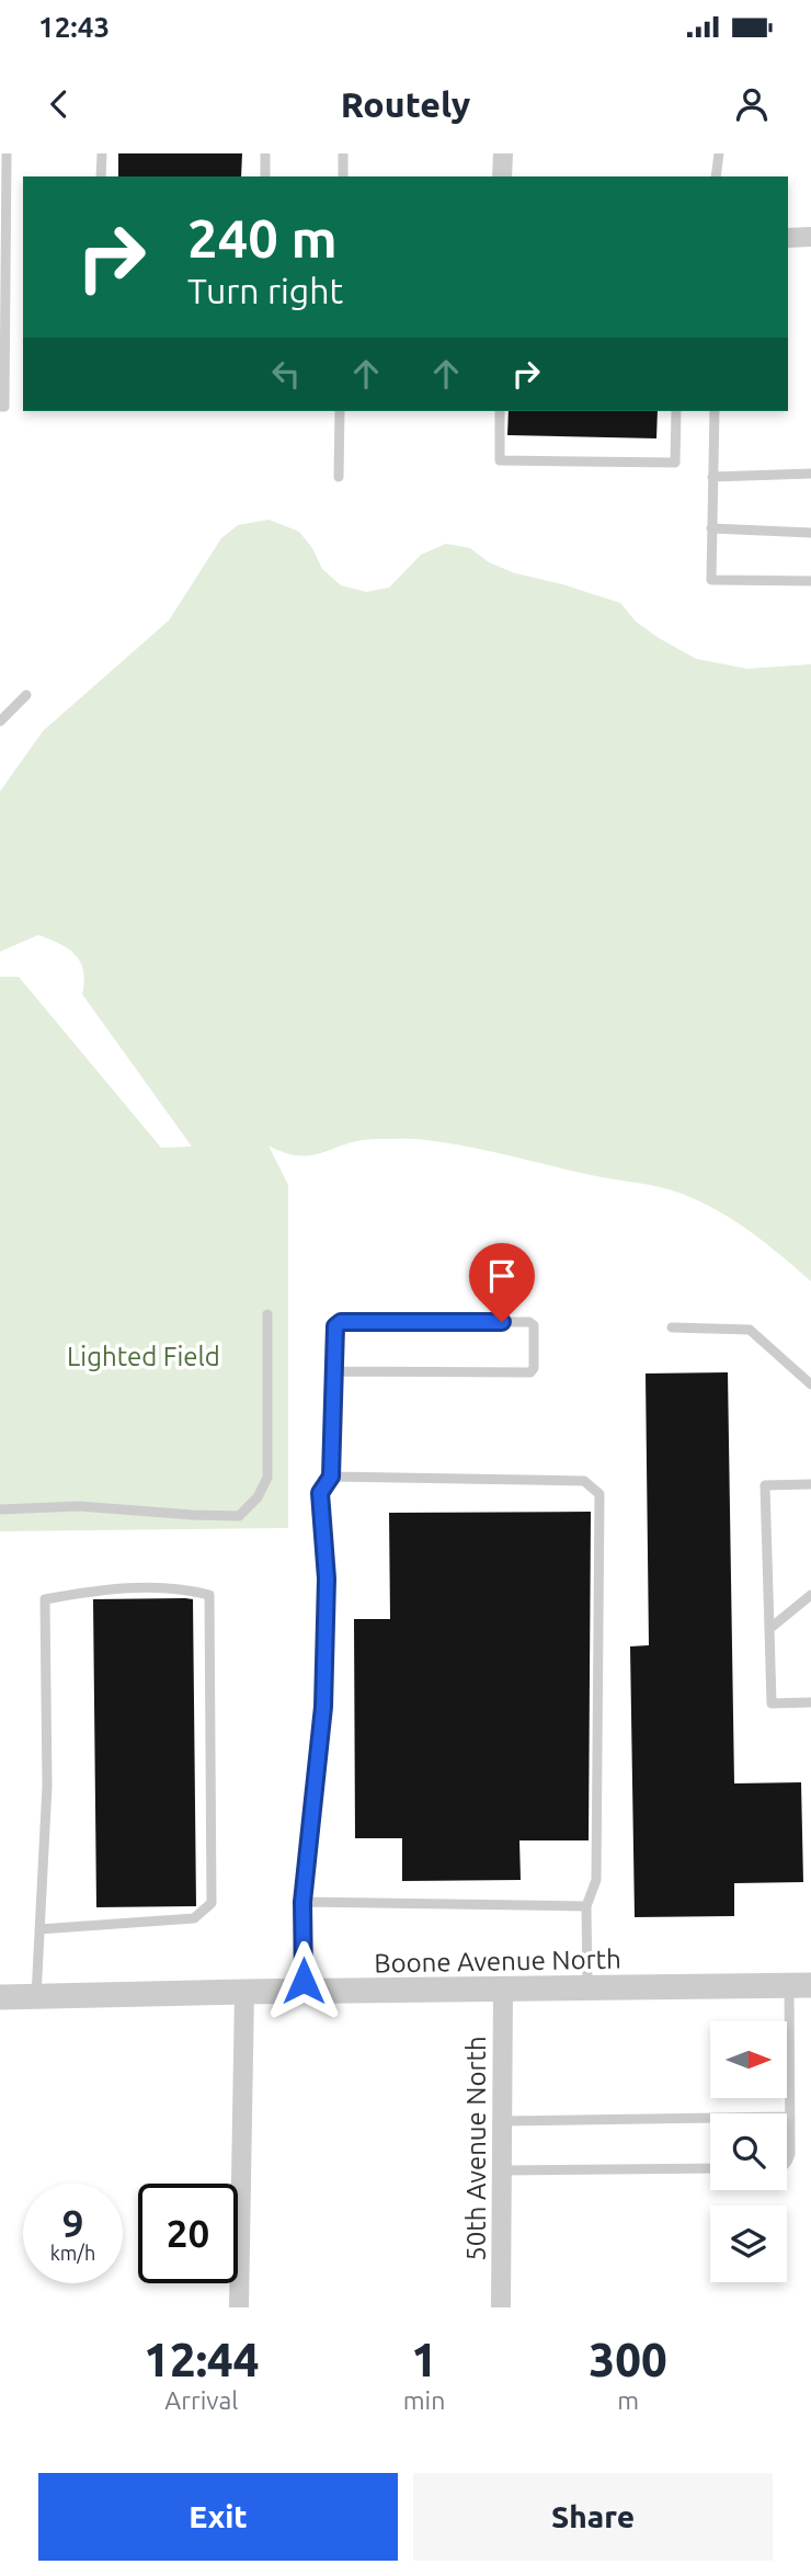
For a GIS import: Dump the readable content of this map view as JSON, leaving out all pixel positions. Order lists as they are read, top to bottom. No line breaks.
{"streets":{"street":["Boone Avenue North","50th Avenue North"]},"crossings":[["Boone Avenue North","50th Avenue North"]],"parks":["Lighted Field"],"north":"right","page":{"status":"12:43","header":"Routely","turn":["240 m","Turn right"],"speed":"9 km/h","limit":"20","eta":["12:44","Arrival","1","min","300","m"],"buttons":["Exit","Share"]}}
